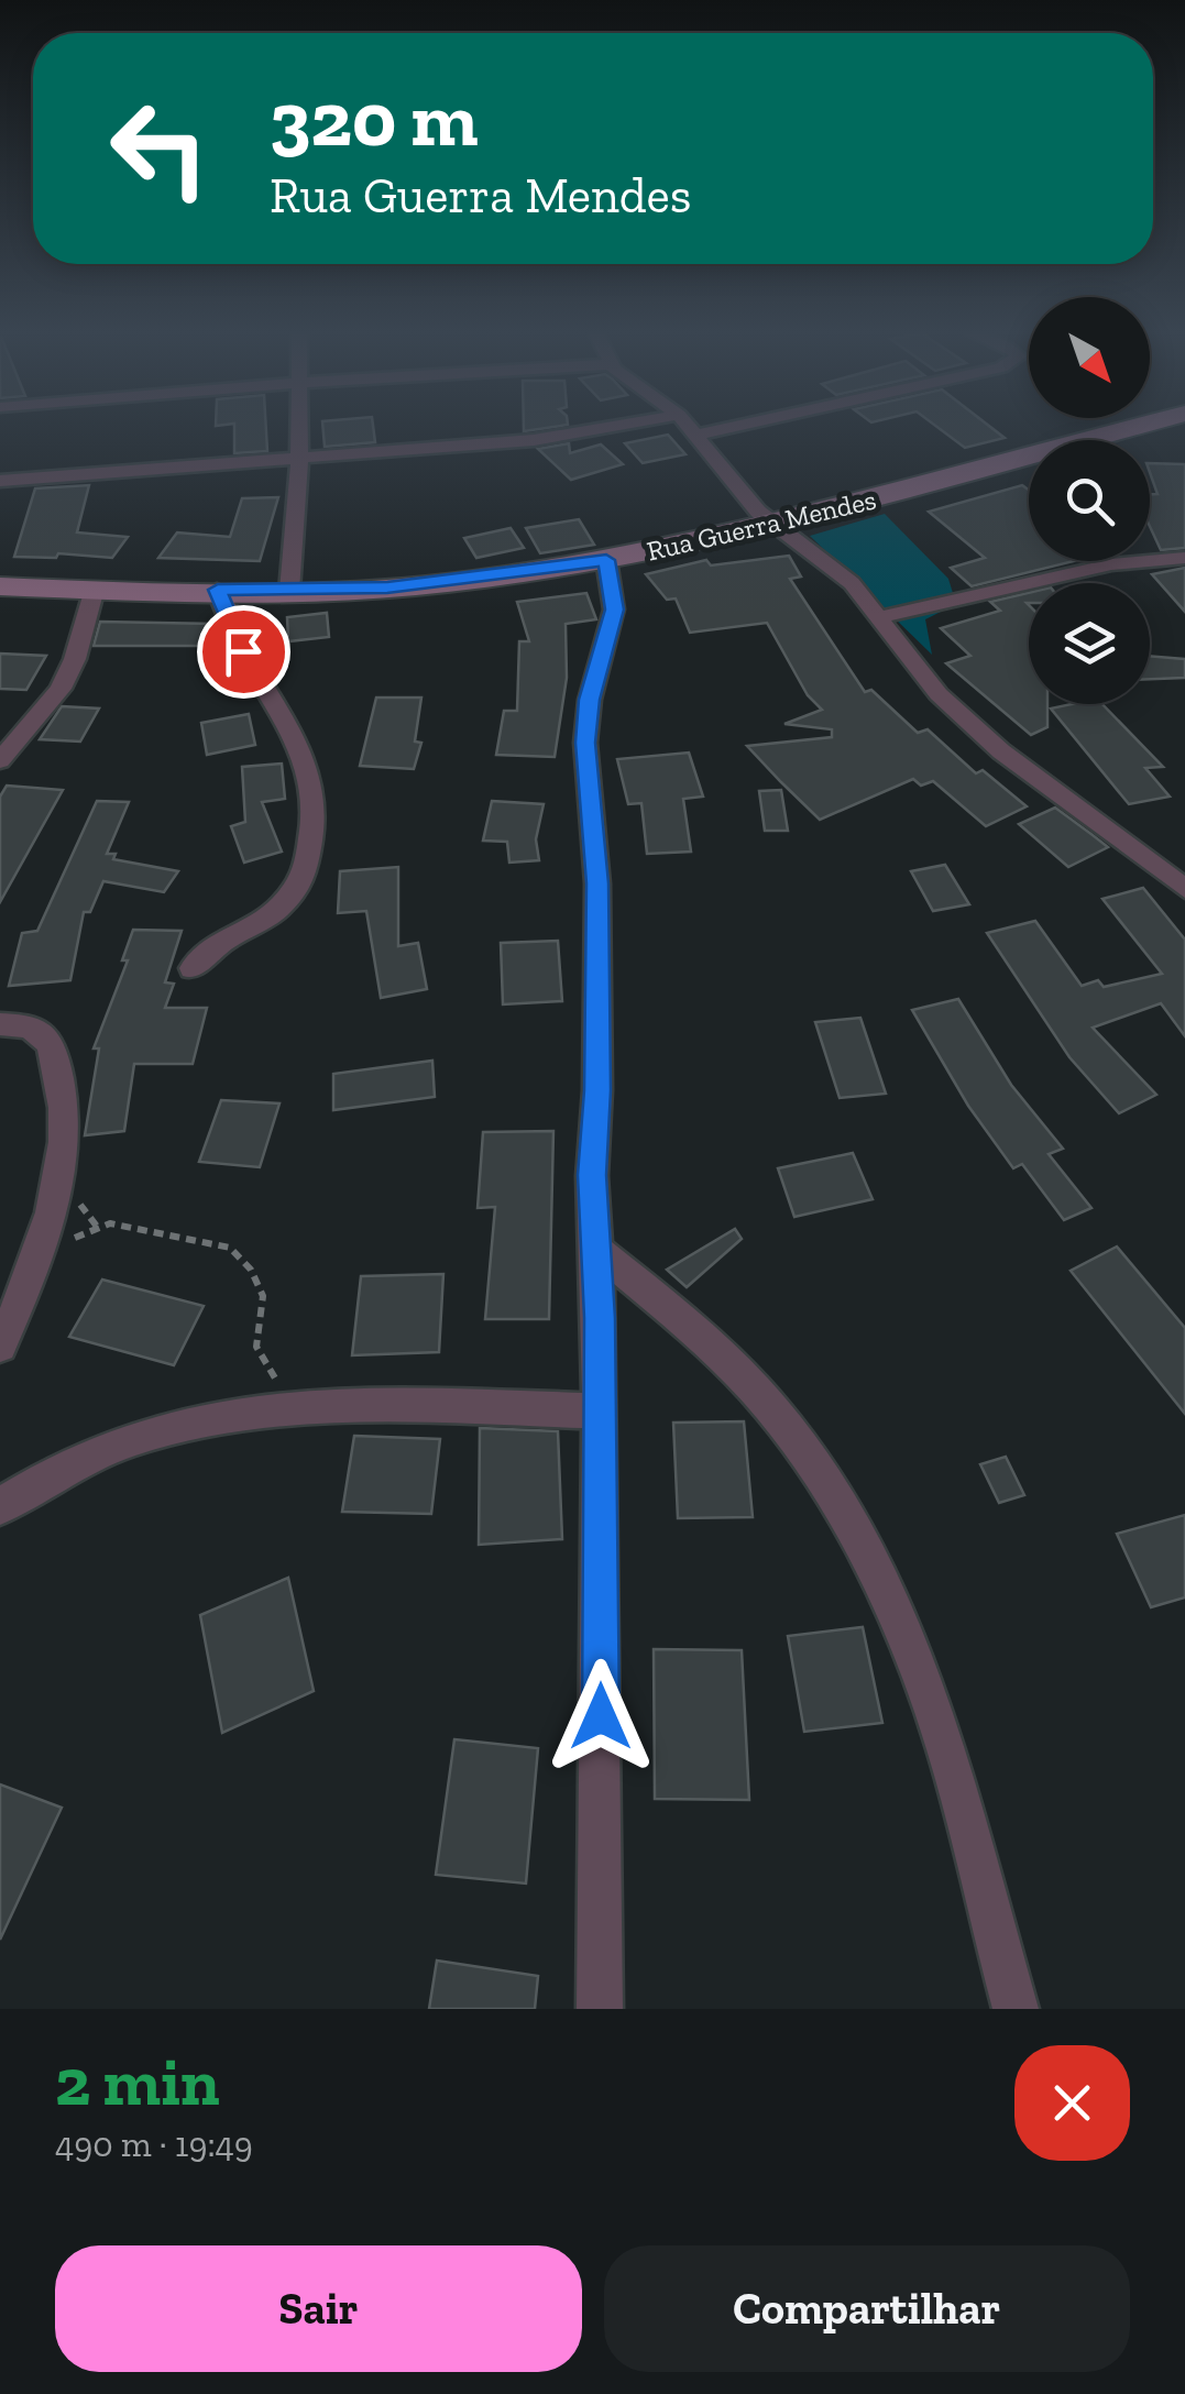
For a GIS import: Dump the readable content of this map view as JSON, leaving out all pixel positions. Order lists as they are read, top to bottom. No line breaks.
{"streets":{"street":["Rua Guerra Mendes"]},"north":"bottom right","page":{"turn":["320 m","Rua Guerra Mendes"],"heading":["2 min","490 m · 19:49"],"buttons":["Sair","Compartilhar"]}}
